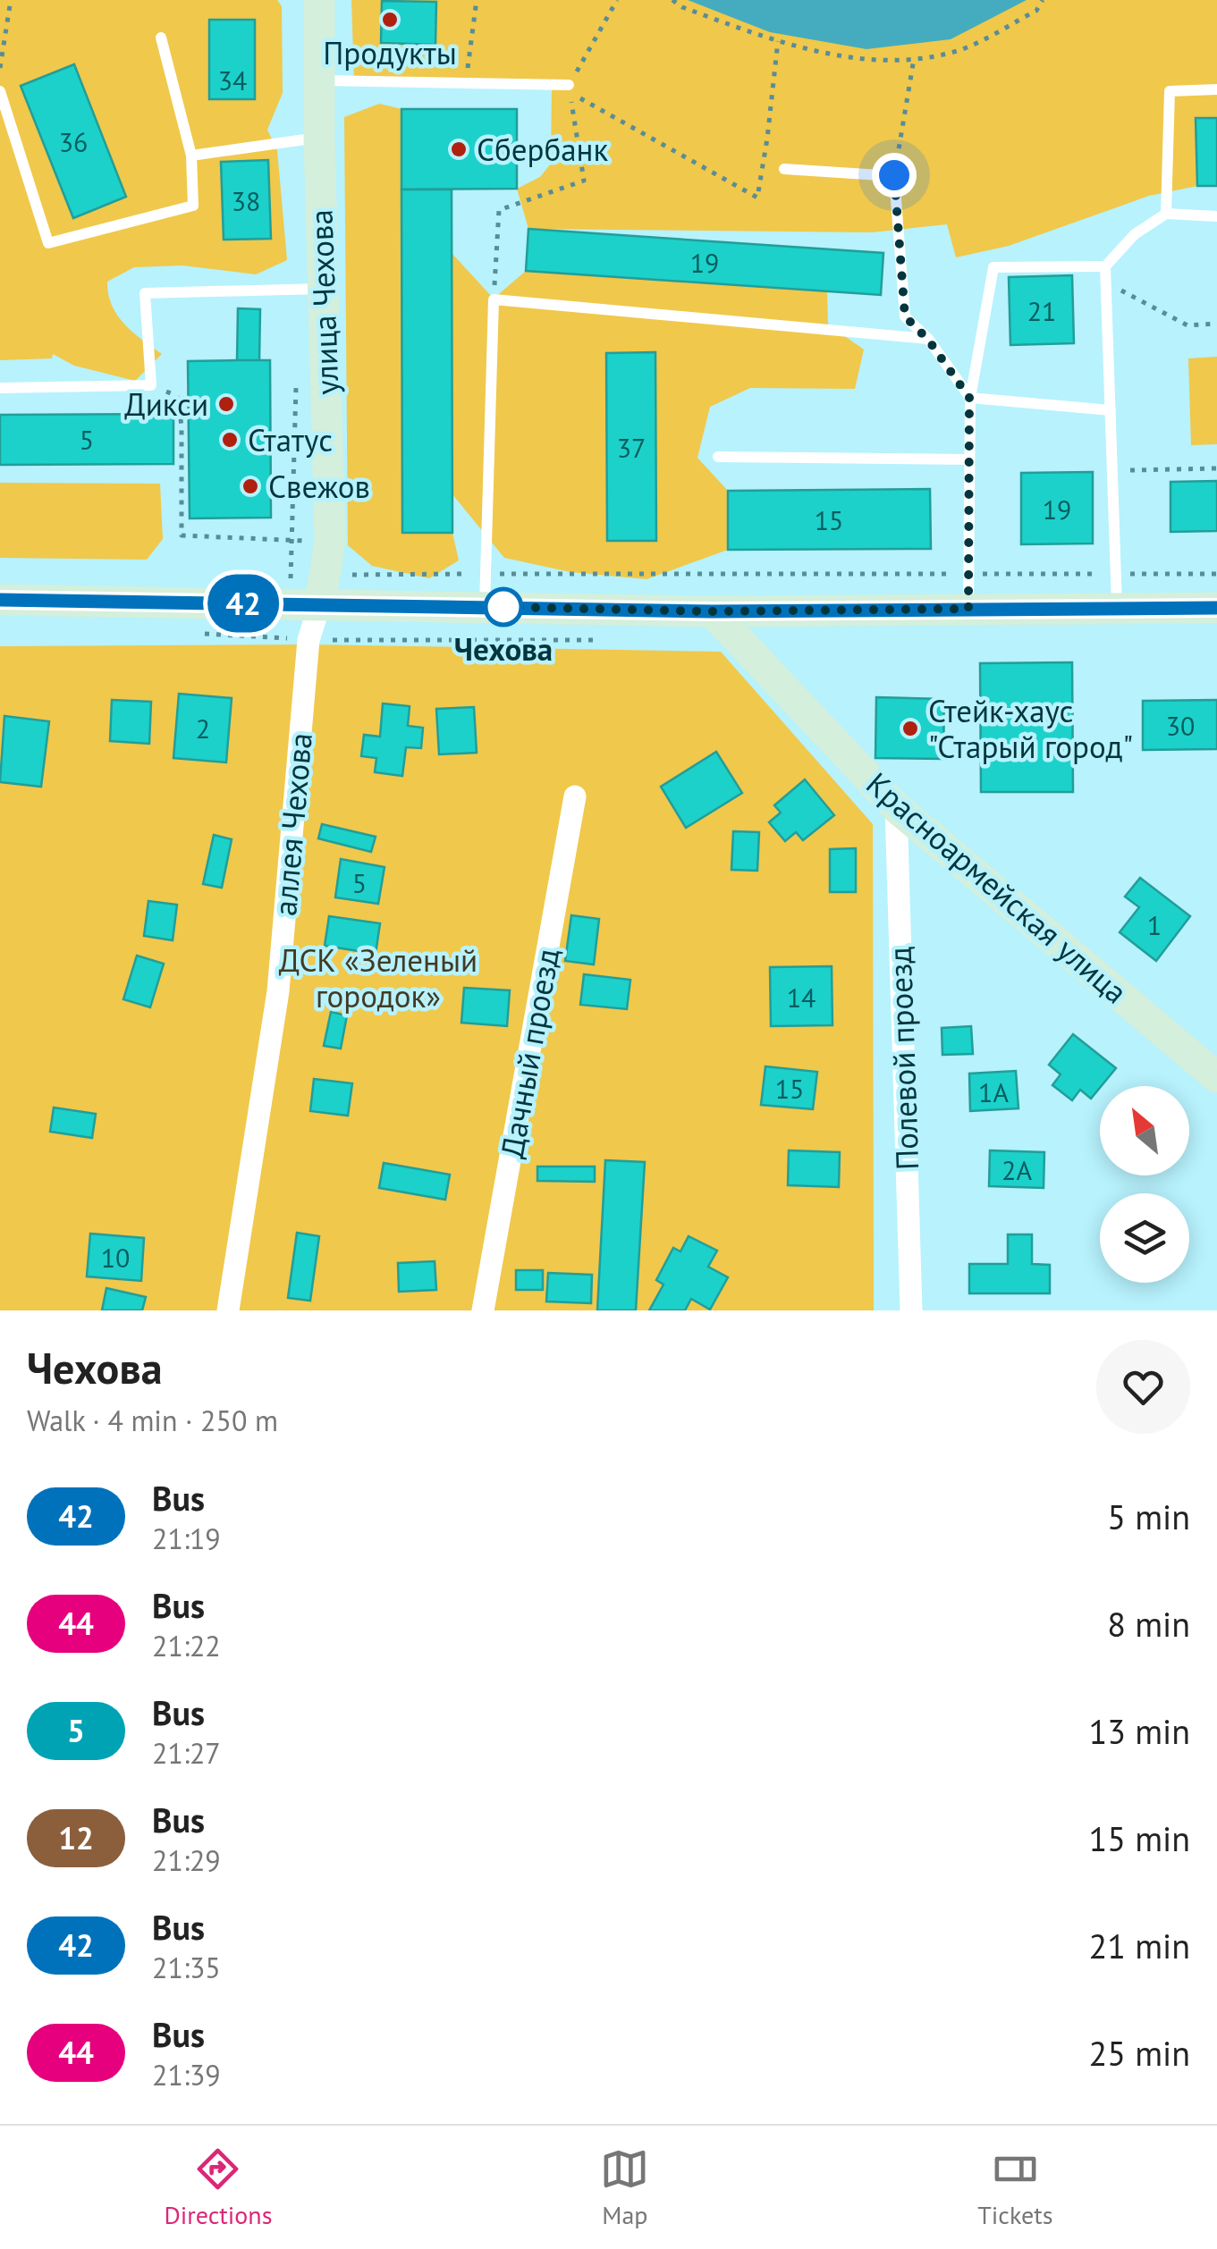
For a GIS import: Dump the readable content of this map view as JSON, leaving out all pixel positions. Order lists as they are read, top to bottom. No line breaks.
{"streets":{"street":["улица Чехова","аллея Чехова","Красноармейская улица","Дачный проезд","Полевой проезд"]},"crossings":[["улица Чехова","аллея Чехова"],["Красноармейская улица","Полевой проезд"]],"parks":["ДСК «Зеленый городок»"],"places":["Продукты","Сбербанк","Дикси","Статус","Свежов","Чехова","Стейк-хаус \"Старый город\""],"lines":["bus line 42"],"house_numbers":["34","36","38","19","21","5","37","19","15","30","2","5","1","14","15","1А","2А","10"],"north":"top left","page":{"on_map":"42","heading":["Чехова","Walk · 4 min · 250 m"],"list":[{"mark":"42","name":"Bus","note":"21:19","value":"5 min"},{"mark":"44","name":"Bus","note":"21:22","value":"8 min"},{"mark":"5","name":"Bus","note":"21:27","value":"13 min"},{"mark":"12","name":"Bus","note":"21:29","value":"15 min"},{"mark":"42","name":"Bus","note":"21:35","value":"21 min"},{"mark":"44","name":"Bus","note":"21:39","value":"25 min"}],"tabs":["Directions","Map","Tickets"]}}
